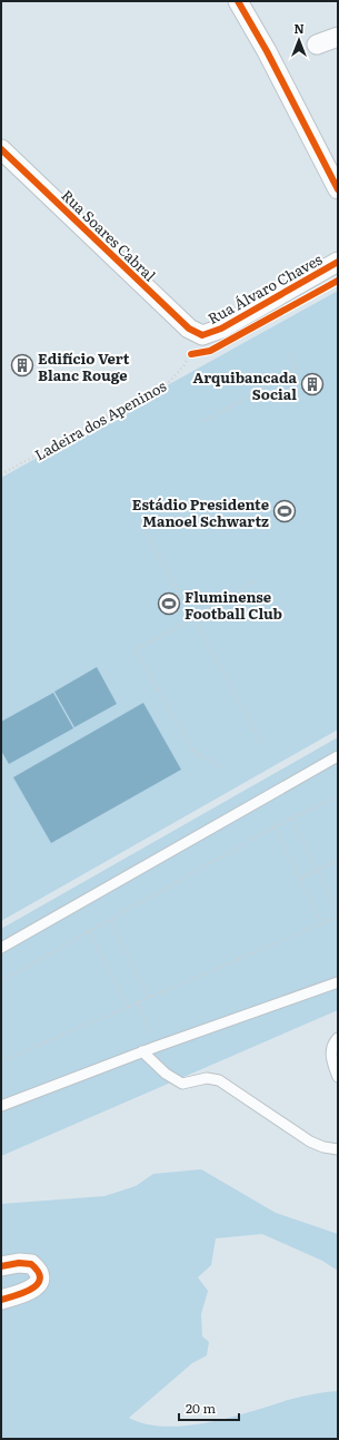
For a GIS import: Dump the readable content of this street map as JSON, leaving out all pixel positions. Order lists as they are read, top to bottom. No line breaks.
{"streets":{"street":["Rua Soares Cabral","Rua Álvaro Chaves"],"path":["Ladeira dos Apeninos"]},"crossings":[["Rua Soares Cabral","Rua Álvaro Chaves"]],"places":{"building":["Edifício Vert Blanc Rouge","Arquibancada Social"],"sports":["Estádio Presidente Manoel Schwartz","Fluminense Football Club"]},"scale_bar":"20 m","north":"top"}
